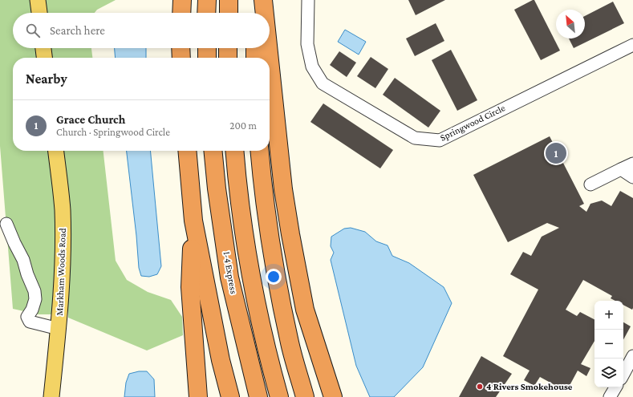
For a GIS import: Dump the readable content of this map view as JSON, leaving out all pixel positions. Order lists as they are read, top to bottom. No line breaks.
{"streets":{"highway":["I-4 Express"],"main road":["Markham Woods Road"],"street":["Springwood Circle"]},"places":["4 Rivers Smokehouse"],"north":"top left","page":{"search":"Search here","heading":"Nearby","list":[{"mark":"1","name":"Grace Church","note":"Church · Springwood Circle","value":"200 m"}],"pins":"1","map_buttons":["+","−"]}}
